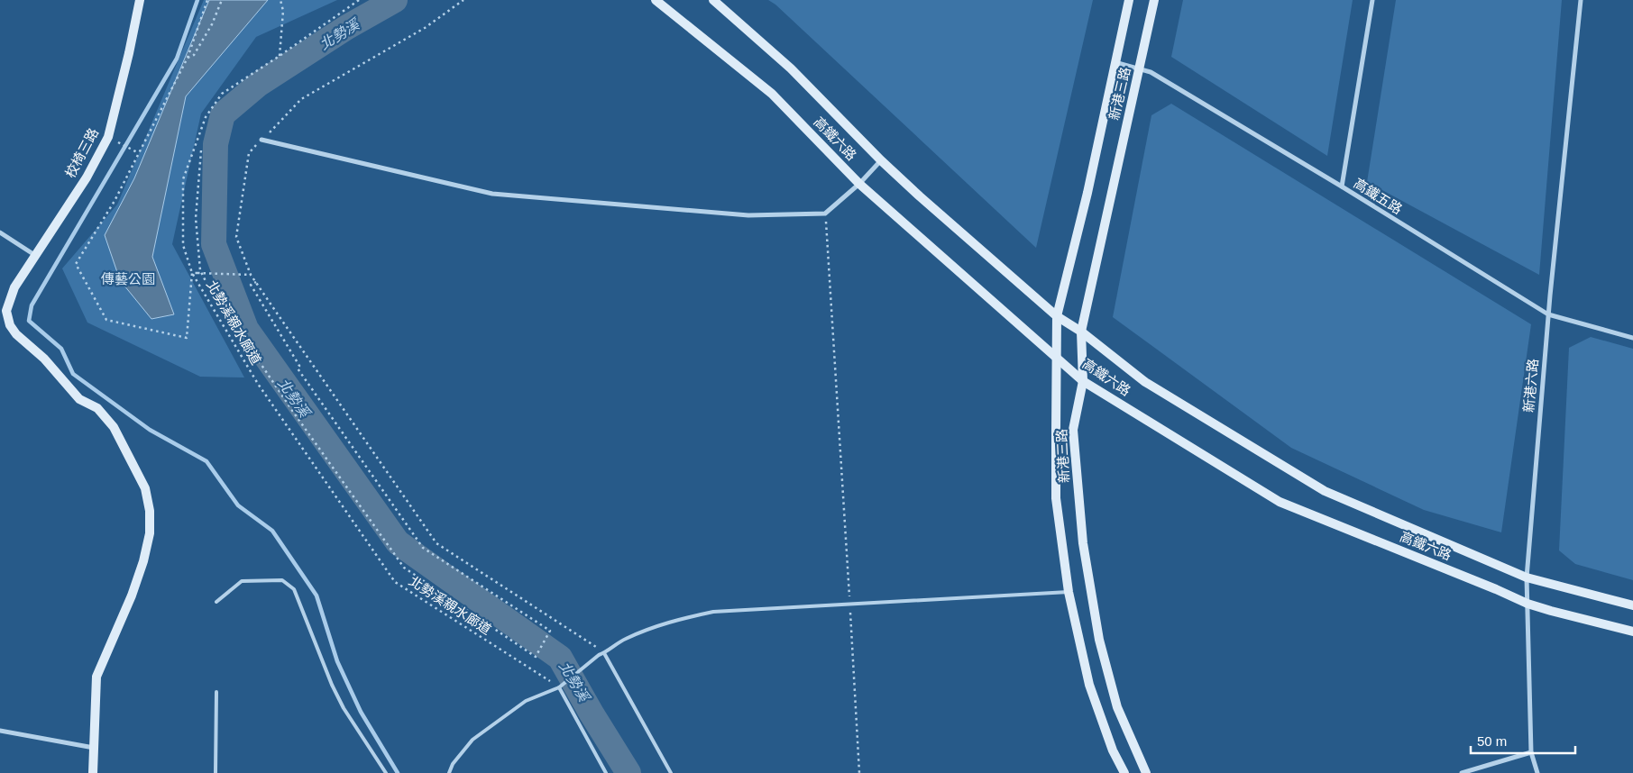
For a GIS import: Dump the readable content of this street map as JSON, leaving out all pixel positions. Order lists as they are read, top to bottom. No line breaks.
{"streets":{"street":["新港三路","高鐵六路","校椅三路","高鐵五路","新港六路"],"path":["北勢溪親水廊道"]},"crossings":[["新港三路","高鐵六路"],["新港三路","高鐵五路"],["高鐵六路","新港六路"],["高鐵五路","新港六路"]],"water":["北勢溪"],"parks":["傳藝公園"],"scale_bar":"50 m"}
